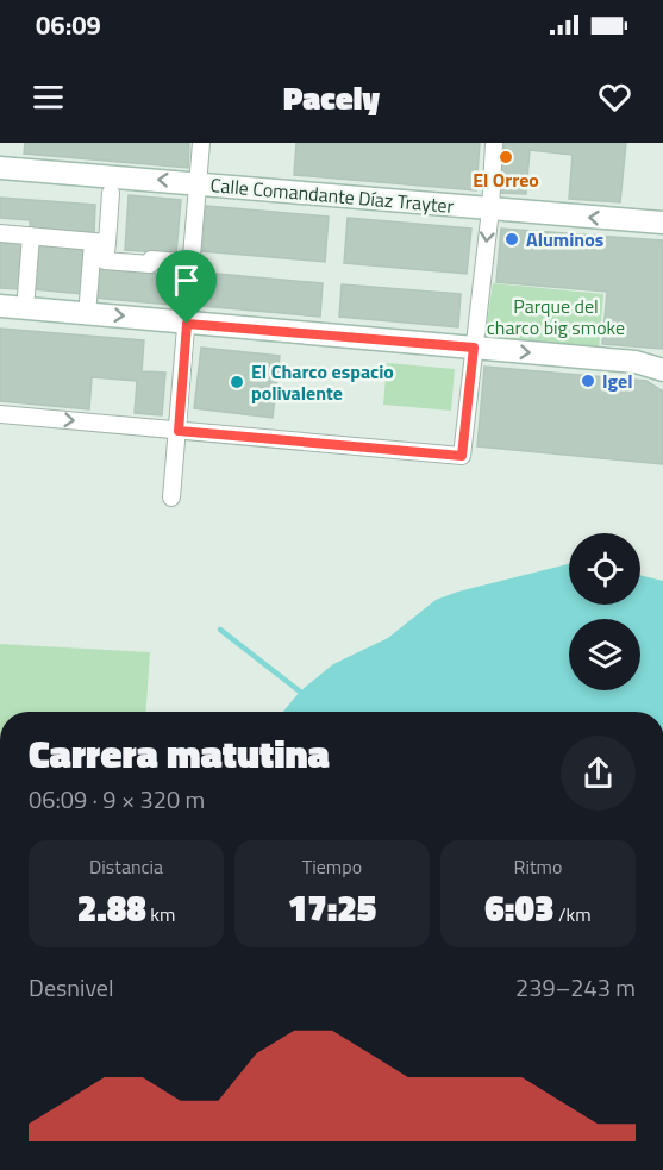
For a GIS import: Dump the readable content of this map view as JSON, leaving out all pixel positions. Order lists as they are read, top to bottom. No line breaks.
{"streets":{"main road":["Calle Comandante Díaz Trayter"]},"parks":["Parque del charco big smoke"],"places":["El Orreo","Aluminos","Igel","El Charco espacio polivalente"],"page":{"status":"06:09","header":"Pacely","heading":["Carrera matutina","06:09 · 9 × 320 m"],"stats":[["Distancia","2.88 km"],["Tiempo","17:25"],["Ritmo","6:03 /km"]],"chart":["Desnivel","239–243 m"]}}
